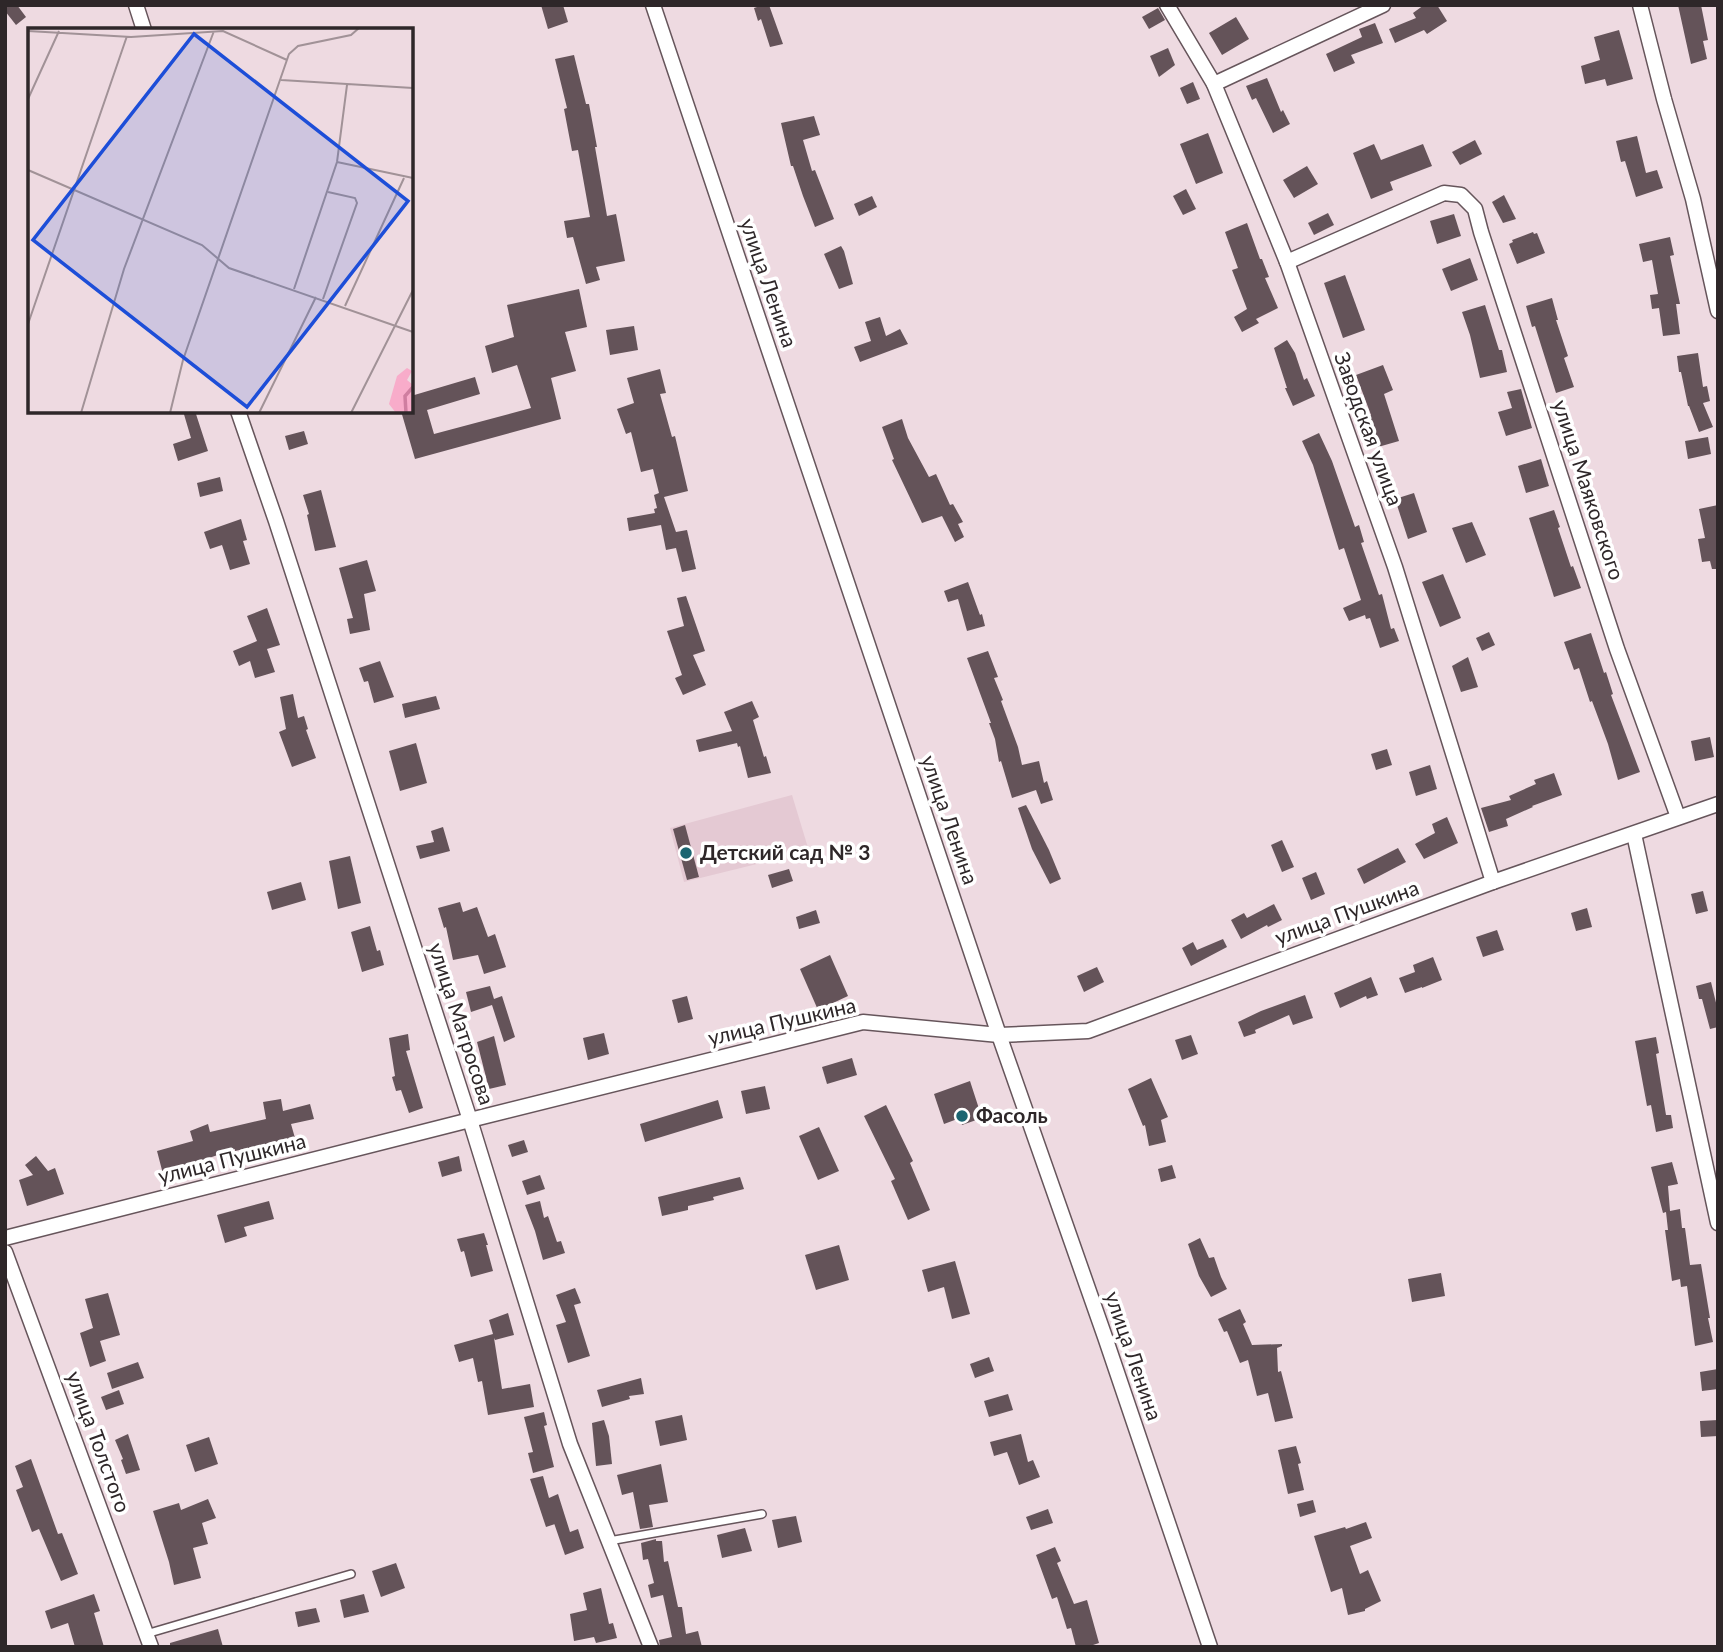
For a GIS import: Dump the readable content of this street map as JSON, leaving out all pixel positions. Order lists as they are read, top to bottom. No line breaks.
{"streets":{"street":["улица Ленина","Заводская улица","улица Маяковского","улица Пушкина","улица Матросова","улица Толстого"]},"crossings":[["улица Ленина","улица Пушкина"],["Заводская улица","улица Маяковского"],["Заводская улица","улица Пушкина"],["улица Маяковского","улица Пушкина"],["улица Пушкина","улица Матросова"]],"places":["Детский сад № 3","Фасоль"]}
